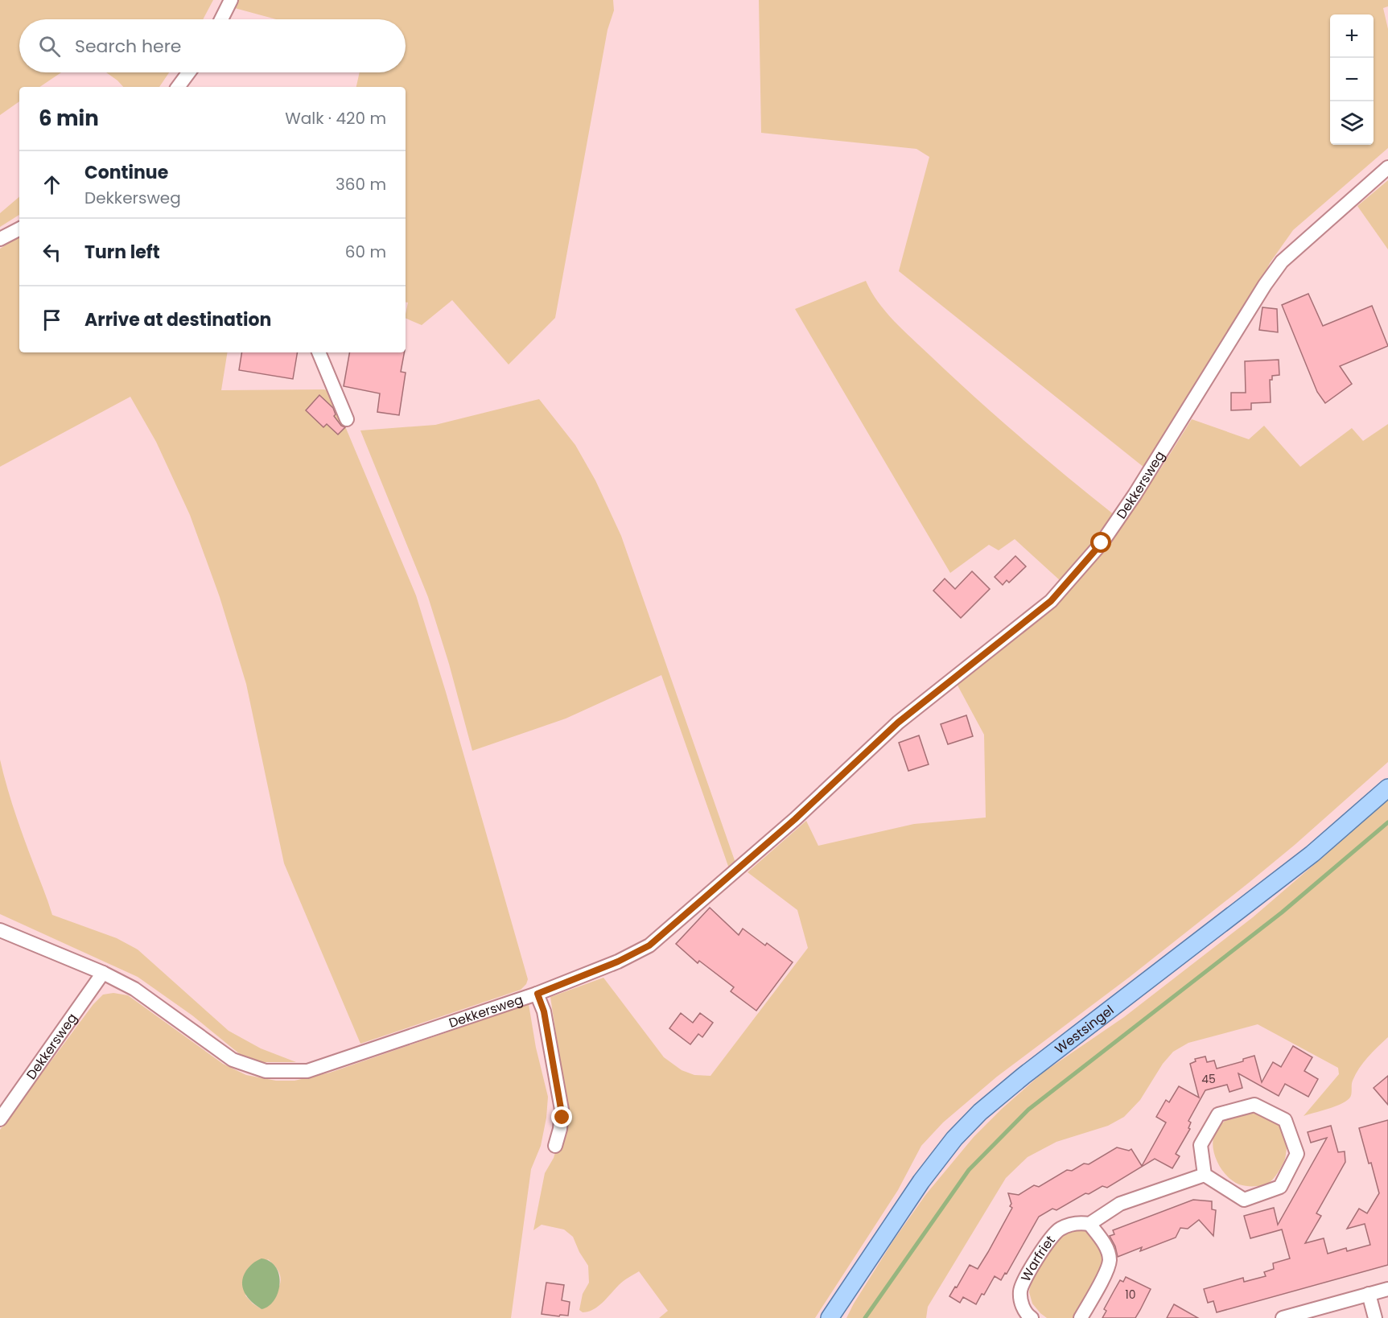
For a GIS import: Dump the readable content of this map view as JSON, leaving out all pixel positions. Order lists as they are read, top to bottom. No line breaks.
{"streets":{"main road":["Westsingel"],"street":["Dekkersweg","Warfriet"]},"house_numbers":["45","10"],"page":{"map_buttons":["+","−"],"search":"Search here","heading":["6 min","Walk · 420 m"],"list":[["Continue","Dekkersweg","360 m"],["Turn left","60 m"],"Arrive at destination"]}}
